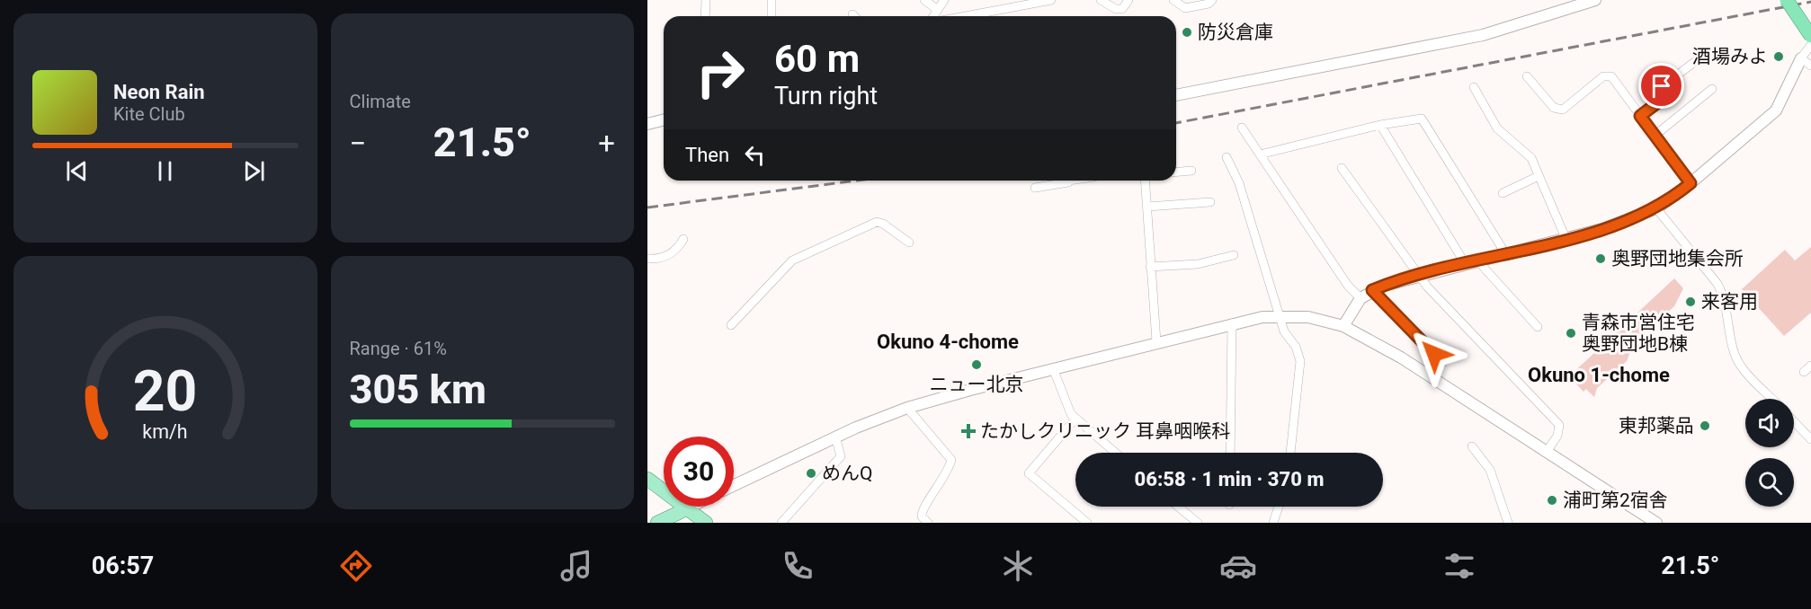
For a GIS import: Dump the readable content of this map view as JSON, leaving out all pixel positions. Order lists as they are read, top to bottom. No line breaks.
{"districts":["Okuno 4-chome","Okuno 1-chome"],"places":{"other":["防災倉庫","酒場みよ","奥野団地集会所","来客用","青森市営住宅 奥野団地B棟","ニュー北京","東邦薬品","めんQ","浦町第2宿舎"],"health":["たかしクリニック 耳鼻咽喉科"]},"page":{"tile":["Climate",["Range · 61%","305 km"]],"turn":["60 m","Turn right"],"song":["Neon Rain","Kite Club"],"heat":["−","21.5°","+"],"then":"Then","limit":"30","trip":"06:58 · 1 min · 370 m","tabs":["06:57","21.5°"],"gauge":["20","km/h"]}}
